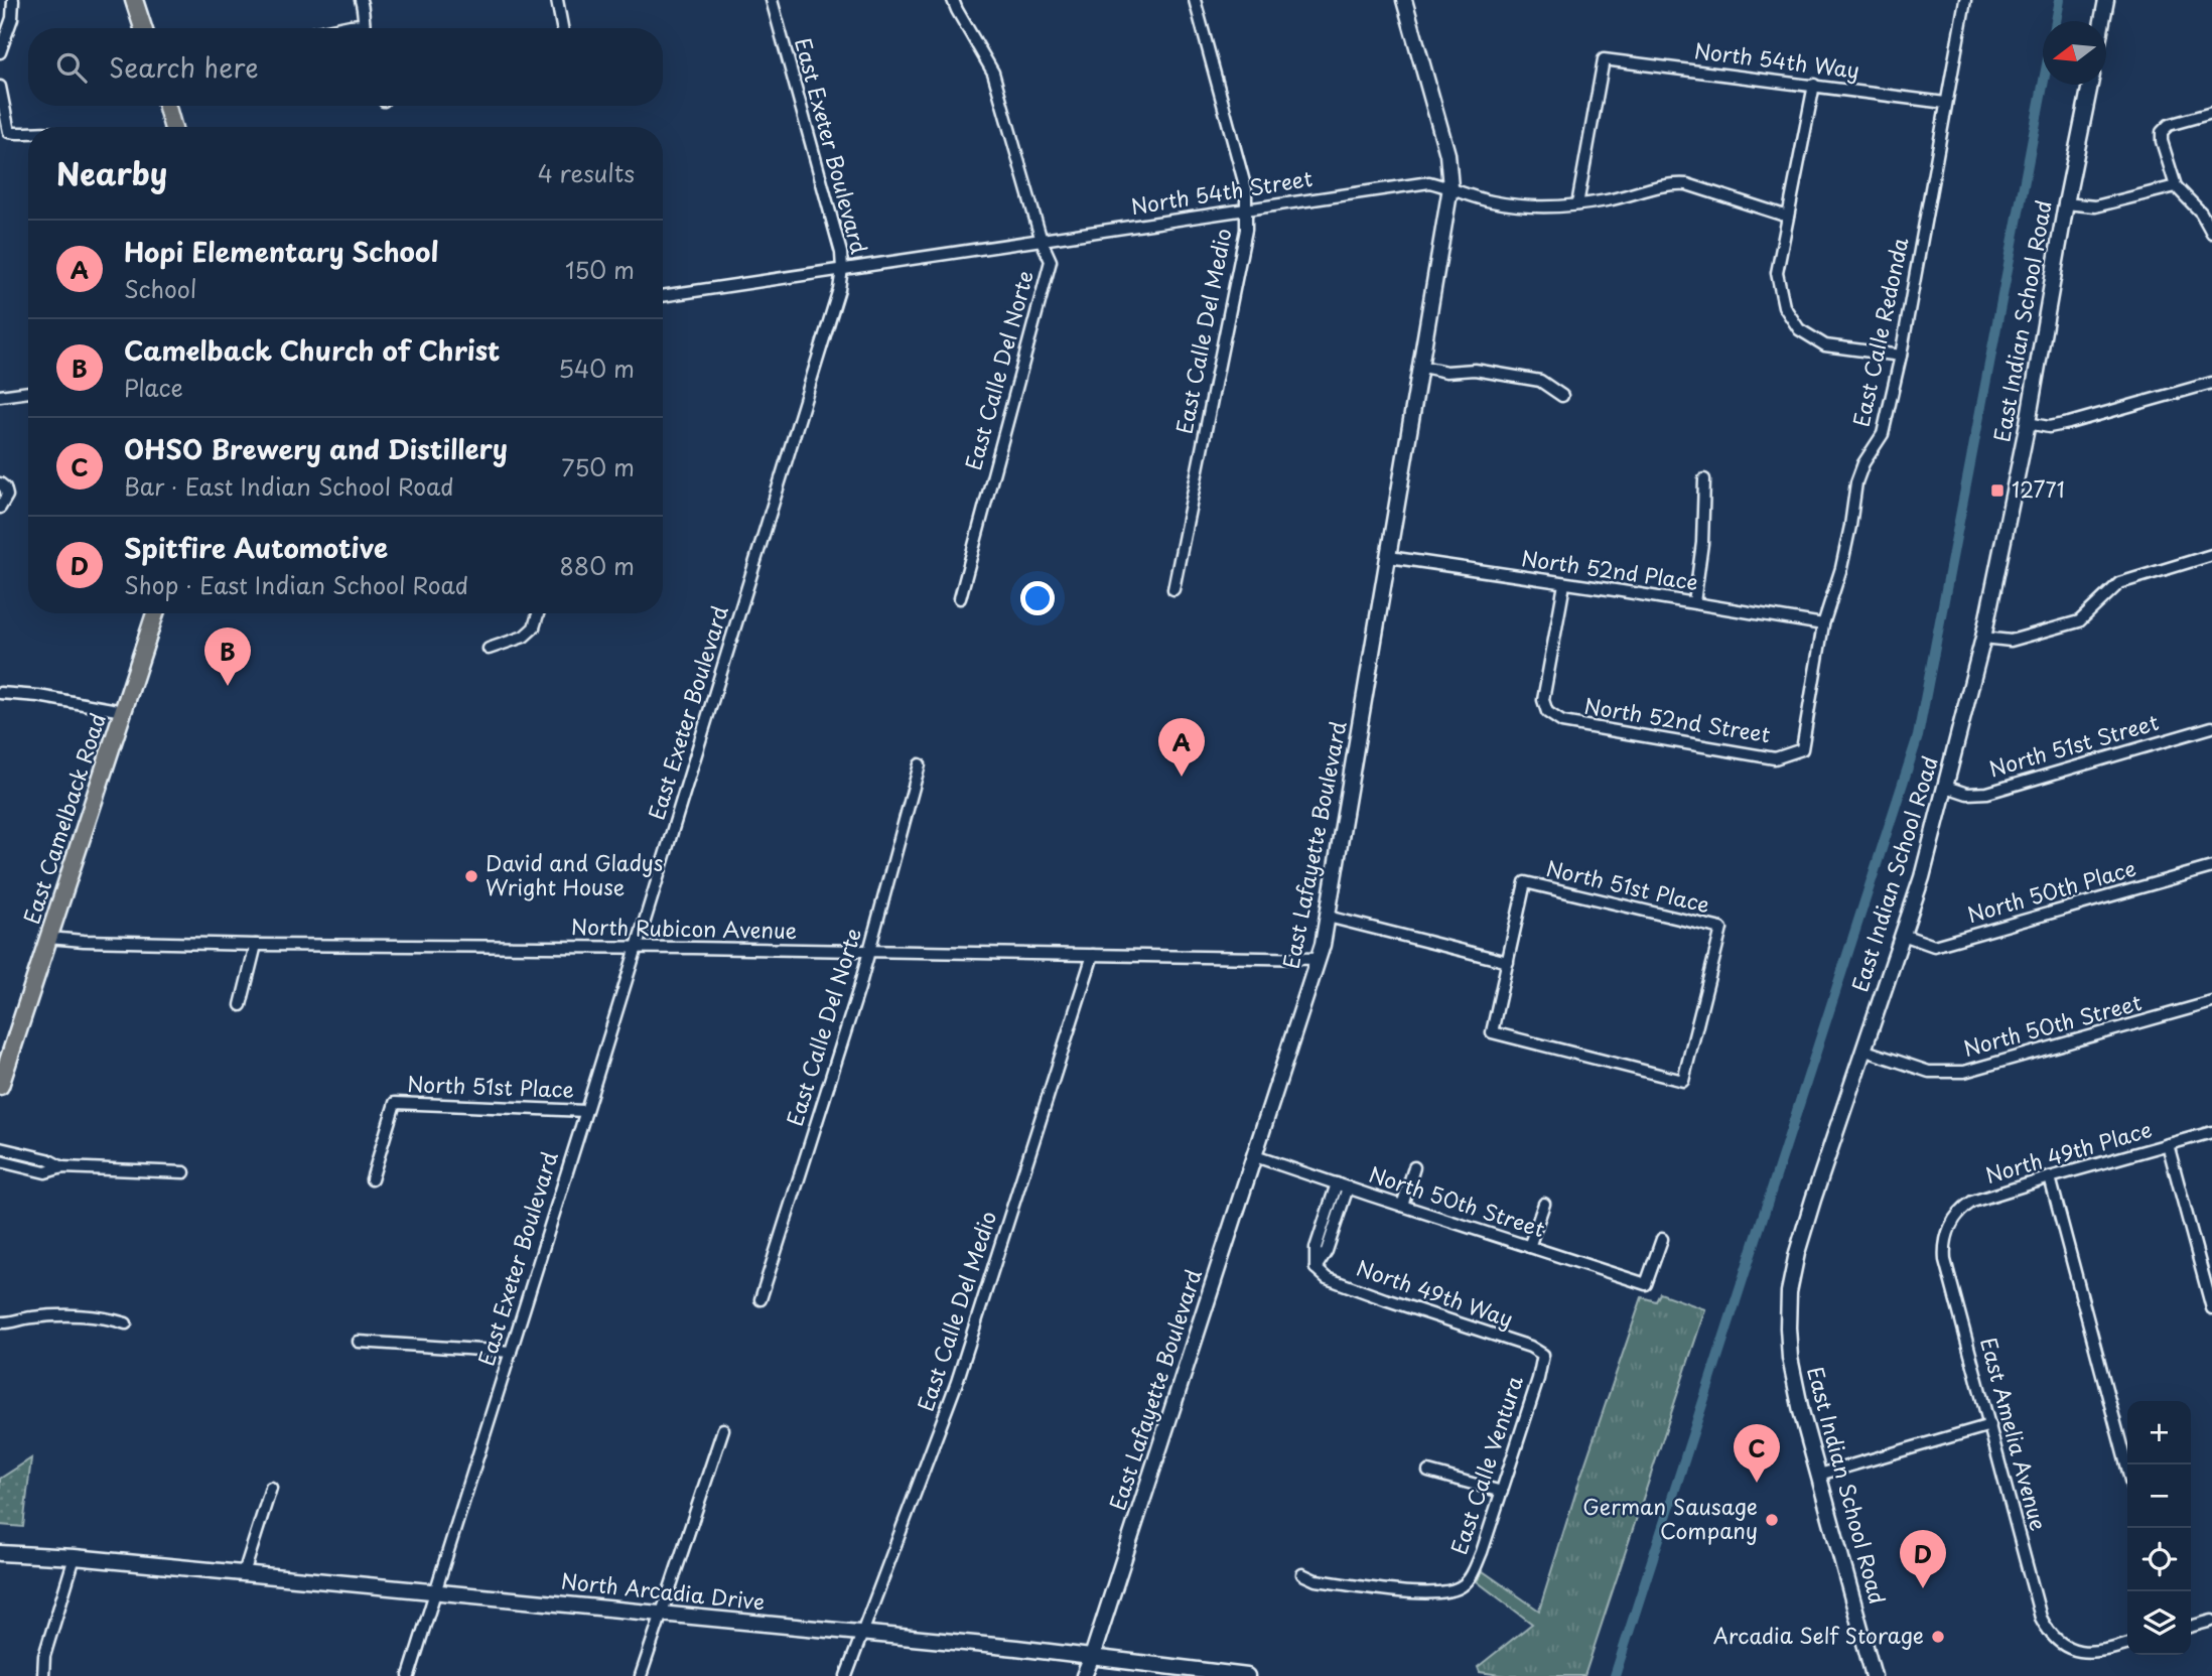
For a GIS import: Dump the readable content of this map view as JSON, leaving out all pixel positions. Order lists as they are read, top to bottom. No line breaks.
{"streets":{"main road":["East Camelback Road"],"street":["North 54th Way","East Exeter Boulevard","North 54th Street","East Indian School Road","East Calle Del Medio","East Calle Redonda","East Calle Del Norte","North 52nd Place","North 52nd Street","North 51st Street","East Lafayette Boulevard","North 51st Place","North 50th Place","North Rubicon Avenue","North 50th Street","North 49th Place","North 49th Way","East Amelia Avenue","East Calle Ventura","North Arcadia Drive"]},"crossings":[["North 54th Way","North 54th Street"],["North 54th Way","East Calle Redonda"],["East Exeter Boulevard","North 54th Street"],["East Exeter Boulevard","North 51st Place"],["East Exeter Boulevard","North Rubicon Avenue"],["East Exeter Boulevard","North Arcadia Drive"],["North 54th Street","East Calle Del Medio"],["North 54th Street","East Calle Del Norte"],["North 54th Street","East Lafayette Boulevard"],["East Indian School Road","North 51st Street"],["East Indian School Road","North 50th Place"],["East Indian School Road","North 50th Street"],["East Calle Del Medio","North Rubicon Avenue"],["East Calle Del Medio","North Arcadia Drive"],["East Calle Redonda","North 52nd Place"],["East Calle Redonda","North 52nd Street"],["East Calle Del Norte","North Rubicon Avenue"],["North 52nd Place","North 52nd Street"],["North 52nd Place","East Lafayette Boulevard"],["East Camelback Road","North Rubicon Avenue"],["East Lafayette Boulevard","North Rubicon Avenue"],["East Lafayette Boulevard","North 50th Street"],["East Lafayette Boulevard","North Arcadia Drive"],["North 49th Place","East Amelia Avenue"],["North 49th Way","East Calle Ventura"]],"places":{"transit":["12771"],"other":["David and Gladys Wright House","German Sausage Company","Arcadia Self Storage"]},"north":"left","page":{"search":"Search here","heading":["Nearby","4 results"],"list":[{"mark":"A","name":"Hopi Elementary School","note":"School","value":"150 m"},{"mark":"B","name":"Camelback Church of Christ","note":"Place","value":"540 m"},{"mark":"C","name":"OHSO Brewery and Distillery","note":"Bar · East Indian School Road","value":"750 m"},{"mark":"D","name":"Spitfire Automotive","note":"Shop · East Indian School Road","value":"880 m"}],"pins":["B","A","C","D"],"map_buttons":["+","−"]}}
